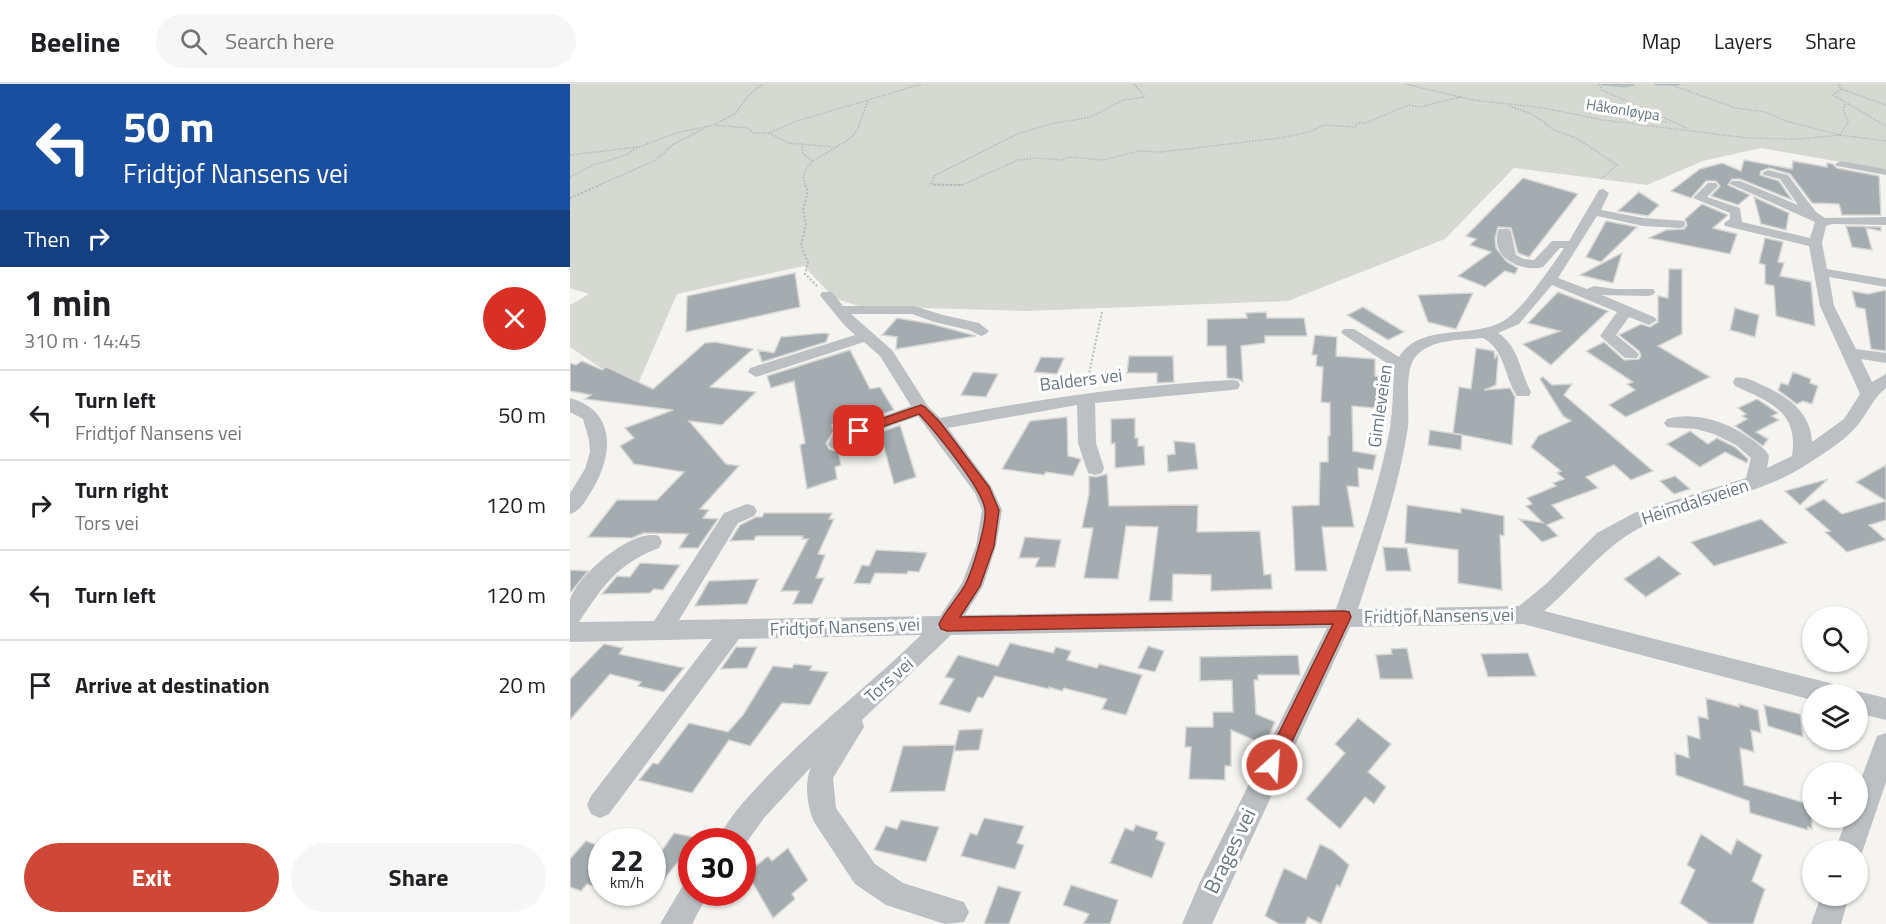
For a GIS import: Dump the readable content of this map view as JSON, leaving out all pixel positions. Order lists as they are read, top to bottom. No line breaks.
{"streets":{"street":["Balders vei","Gimleveien","Heimdalsveien","Fridtjof Nansens vei","Tors vei","Brages vei"],"path":["Håkonløypa"]},"crossings":[["Balders vei","Tors vei"],["Gimleveien","Fridtjof Nansens vei"],["Gimleveien","Brages vei"],["Heimdalsveien","Fridtjof Nansens vei"],["Fridtjof Nansens vei","Tors vei"],["Fridtjof Nansens vei","Brages vei"]],"page":{"header":"Beeline","search":"Search here","nav":["Map","Layers","Share"],"turn":["50 m","Fridtjof Nansens vei"],"then":"Then","heading":["1 min","310 m · 14:45"],"list":[{"name":"Turn left","note":"Fridtjof Nansens vei","value":"50 m"},{"name":"Turn right","note":"Tors vei","value":"120 m"},{"name":"Turn left","value":"120 m"},{"name":"Arrive at destination","value":"20 m"}],"map_buttons":["+","−"],"speed":"22 km/h","limit":"30","buttons":["Exit","Share"]}}
